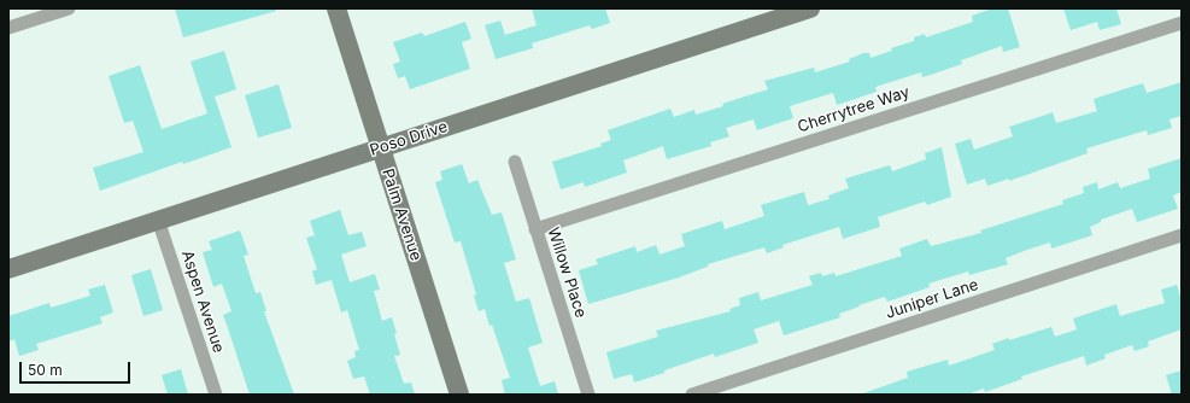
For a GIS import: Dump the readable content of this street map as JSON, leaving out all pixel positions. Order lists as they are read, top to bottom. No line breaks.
{"streets":{"main road":["Poso Drive","Palm Avenue"],"street":["Cherrytree Way","Willow Place","Juniper Lane","Aspen Avenue"]},"crossings":[["Cherrytree Way","Willow Place"],["Poso Drive","Palm Avenue"],["Poso Drive","Aspen Avenue"]],"scale_bar":"50 m"}
